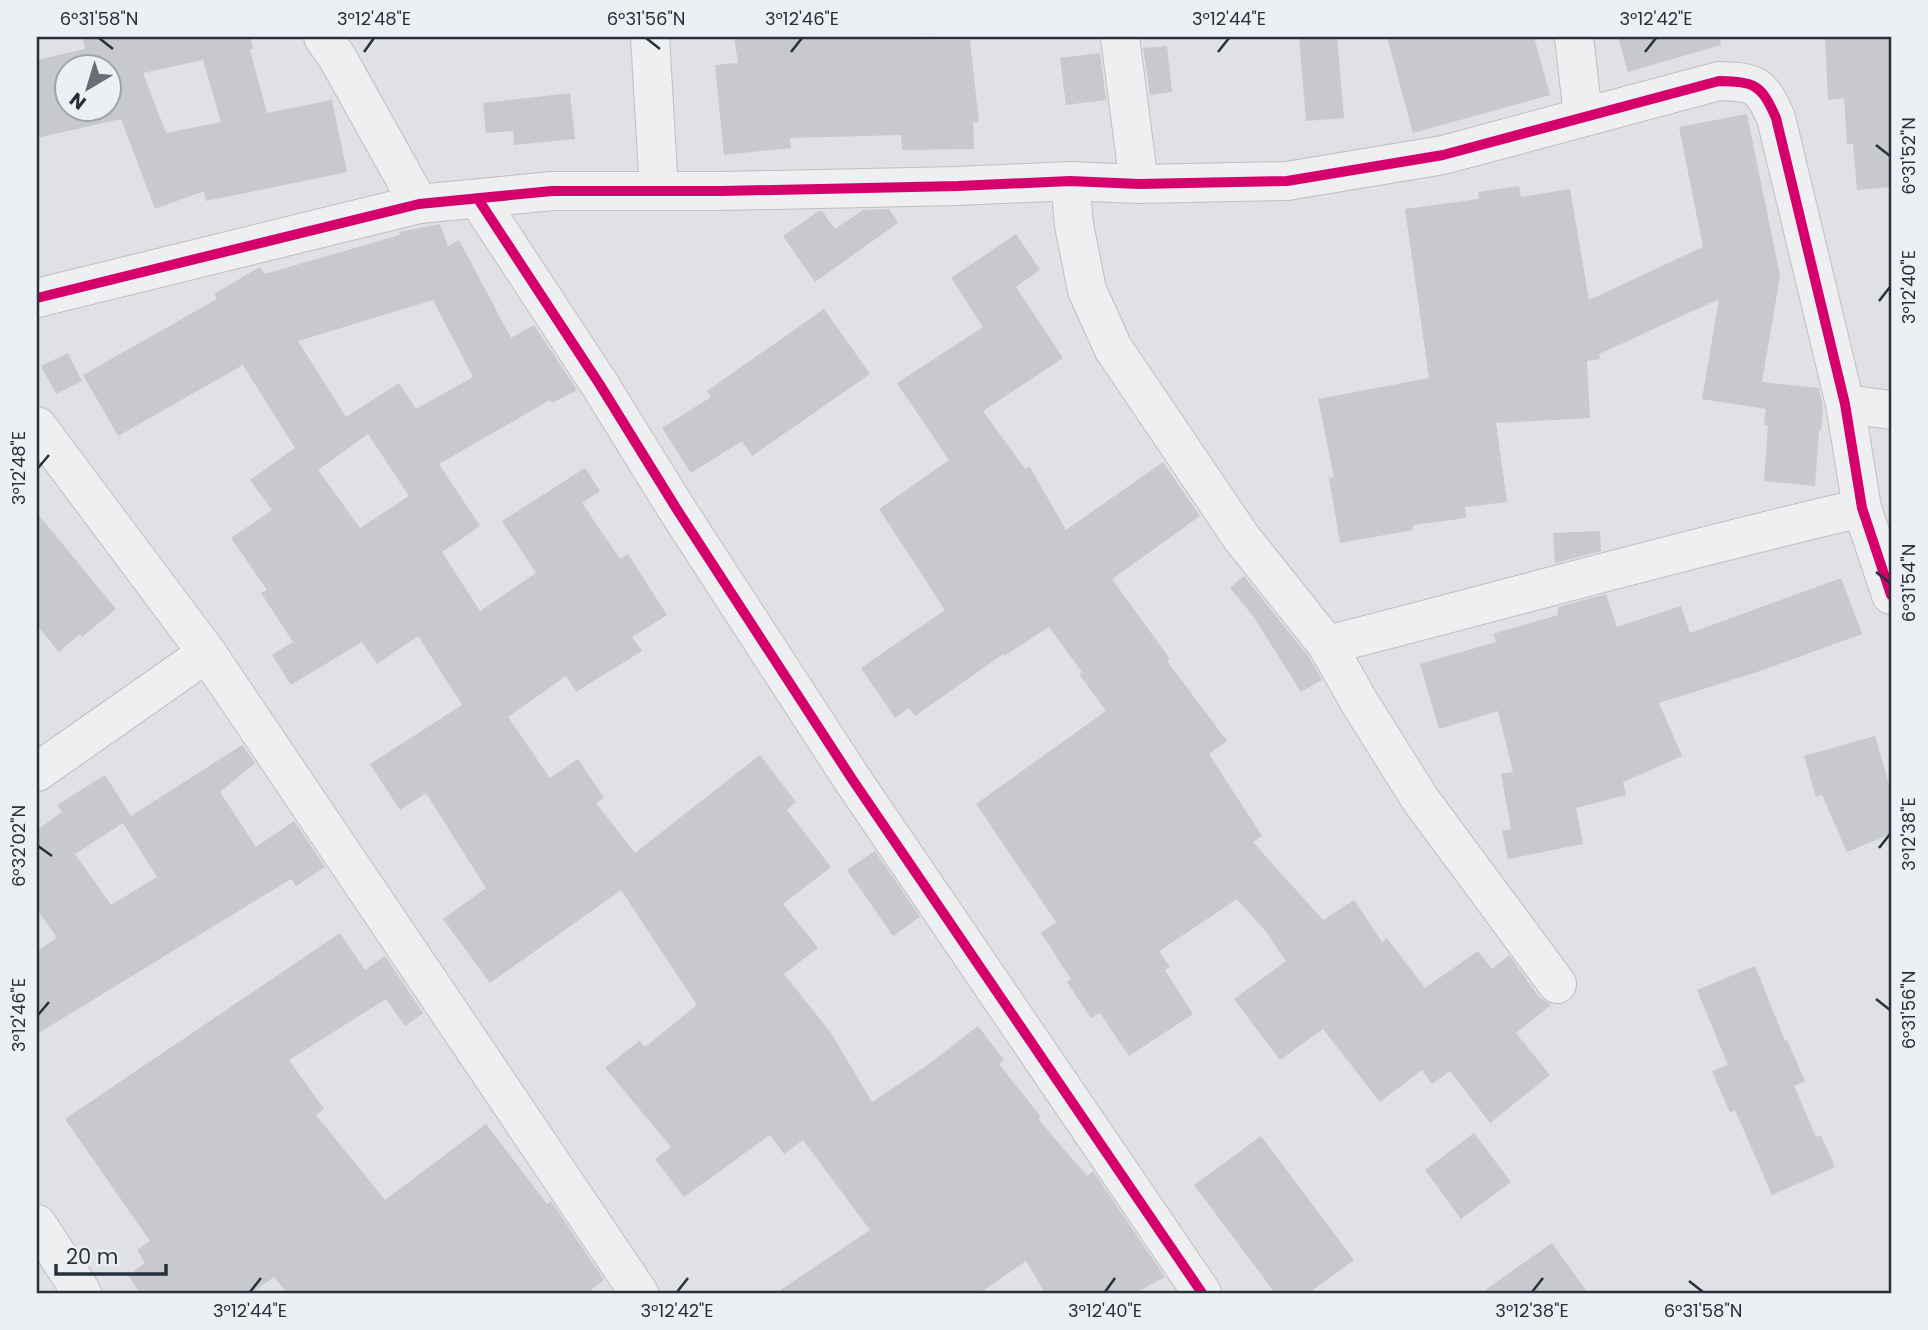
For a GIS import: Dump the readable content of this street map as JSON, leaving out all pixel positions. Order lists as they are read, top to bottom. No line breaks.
{"scale_bar":"20 m","north":"bottom left","coordinates":["6°31'58\"N","3°12'48\"E","6°31'56\"N","3°12'46\"E","3°12'44\"E","3°12'42\"E","6°31'52\"N","3°12'40\"E","6°31'54\"N","3°12'38\"E","6°32'02\"N"]}
